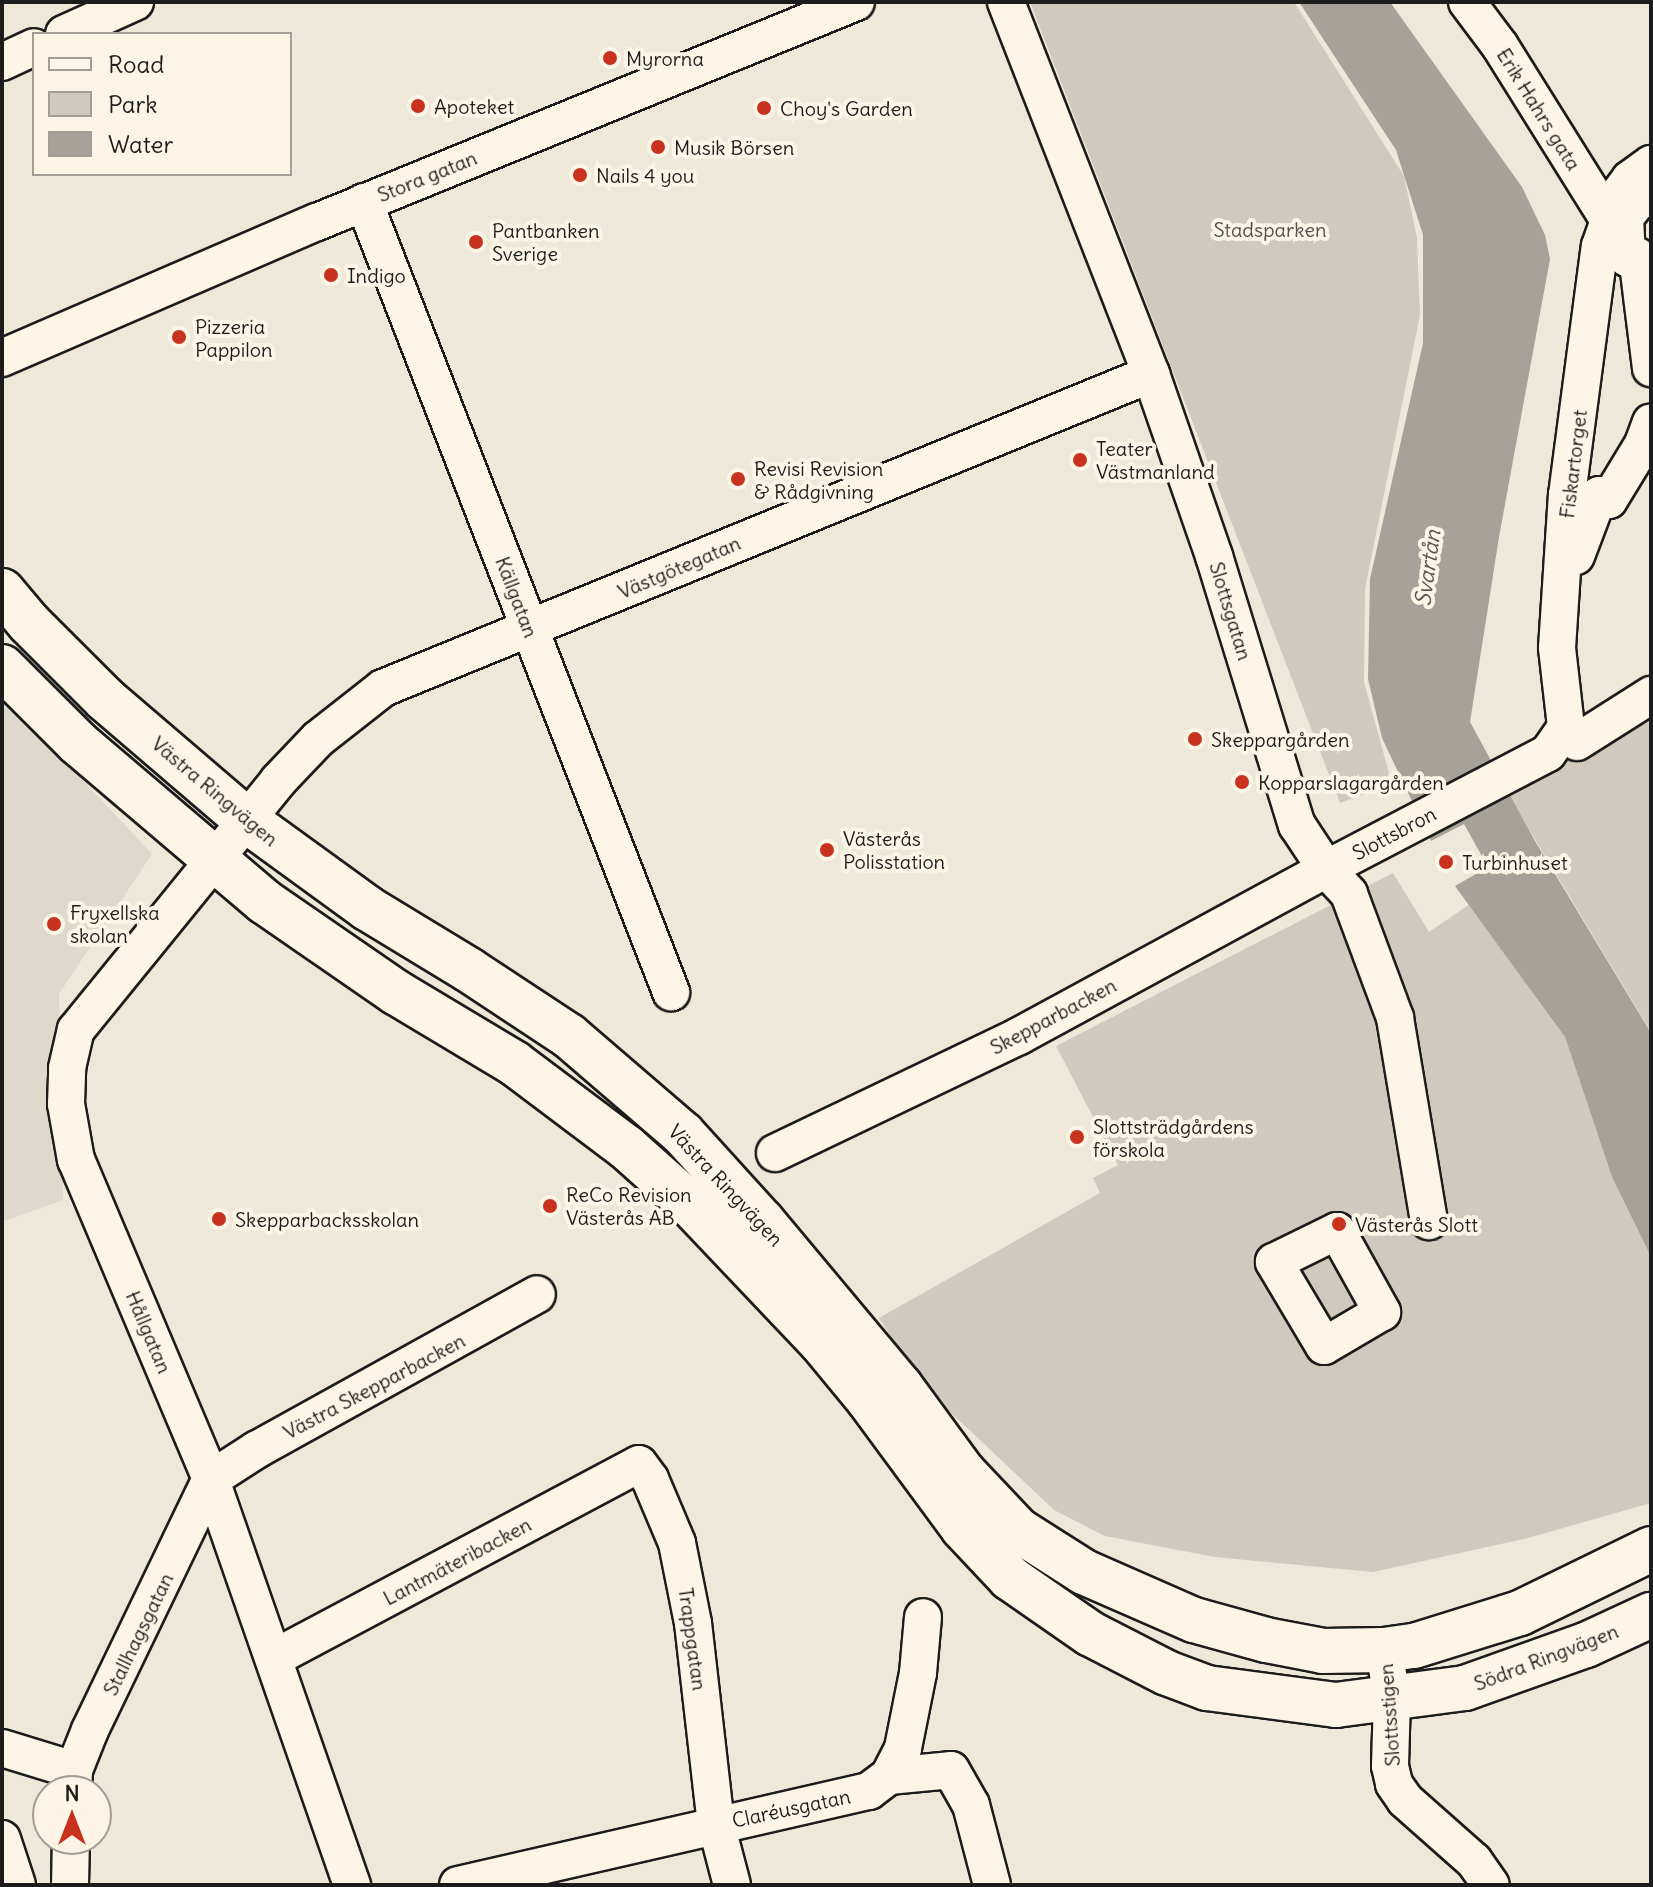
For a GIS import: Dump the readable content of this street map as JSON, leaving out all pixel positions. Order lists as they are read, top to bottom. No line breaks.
{"streets":{"main road":["Västra Ringvägen","Södra Ringvägen"],"street":["Erik Hahrs gata","Stora gatan","Fiskartorget","Västgötegatan","Källgatan","Slottsgatan","Slottsbron","Skepparbacken","Hållgatan","Västra Skepparbacken","Lantmäteribacken","Stallhagsgatan","Trappgatan","Slottsstigen","Claréusgatan"]},"crossings":[["Erik Hahrs gata","Fiskartorget"],["Stora gatan","Källgatan"],["Fiskartorget","Slottsbron"],["Västgötegatan","Källgatan"],["Västgötegatan","Slottsgatan"],["Västgötegatan","Västra Ringvägen"],["Västgötegatan","Hållgatan"],["Slottsgatan","Slottsbron"],["Slottsgatan","Skepparbacken"],["Västra Ringvägen","Hållgatan"],["Västra Ringvägen","Södra Ringvägen"],["Västra Ringvägen","Slottsstigen"],["Slottsbron","Skepparbacken"],["Hållgatan","Västra Skepparbacken"],["Hållgatan","Lantmäteribacken"],["Hållgatan","Stallhagsgatan"],["Västra Skepparbacken","Stallhagsgatan"],["Lantmäteribacken","Trappgatan"],["Trappgatan","Claréusgatan"],["Södra Ringvägen","Slottsstigen"]],"water":["Svartån"],"parks":["Stadsparken"],"places":["Myrorna","Apoteket","Choy's Garden","Musik Börsen","Nails 4 you","Pantbanken Sverige","Indigo","Pizzeria Pappilon","Teater Västmanland","Revisi Revision & Rådgivning","Skeppargården","Kopparslagargården","Västerås Polisstation","Turbinhuset","Fryxellska skolan","Slottsträdgårdens förskola","ReCo Revision Västerås AB","Skepparbacksskolan","Västerås Slott"],"legend":["Road","Park","Water"],"north":"top"}
